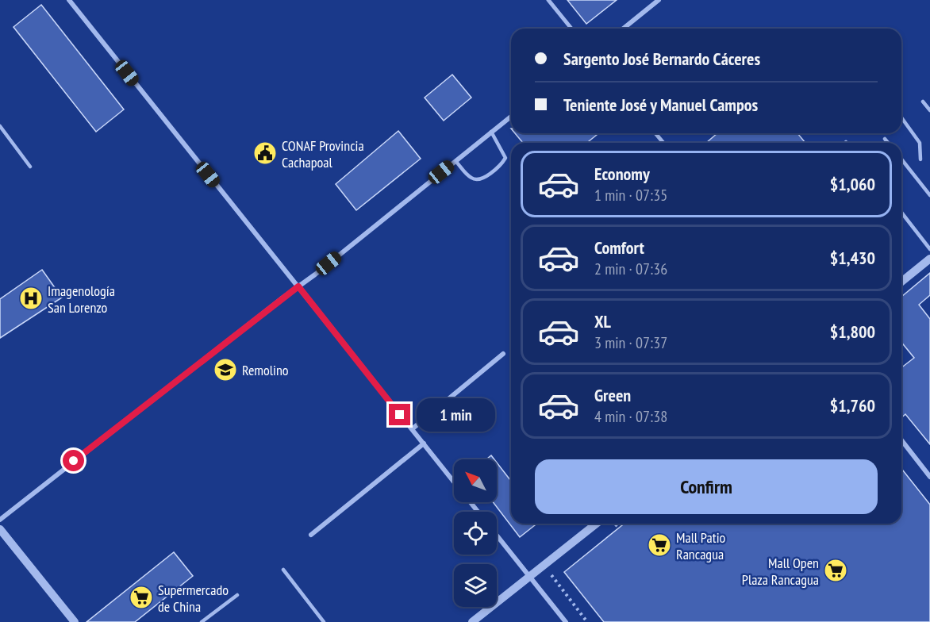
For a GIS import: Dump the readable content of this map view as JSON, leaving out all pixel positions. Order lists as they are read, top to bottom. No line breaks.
{"places":{"public building":["CONAF Provincia Cachapoal"],"hospital":["Imagenología San Lorenzo"],"school or university":["Remolino"],"supermarket":["Mall Patio Rancagua","Mall Open Plaza Rancagua","Supermercado de China"]},"north":"top left","page":{"banner":["Sargento José Bernardo Cáceres","Teniente José y Manuel Campos"],"list":[{"name":"Economy","note":"1 min · 07:35","value":"$1,060"},{"name":"Comfort","note":"2 min · 07:36","value":"$1,430"},{"name":"XL","note":"3 min · 07:37","value":"$1,800"},{"name":"Green","note":"4 min · 07:38","value":"$1,760"}],"bubble":"1 min","buttons":"Confirm"}}
